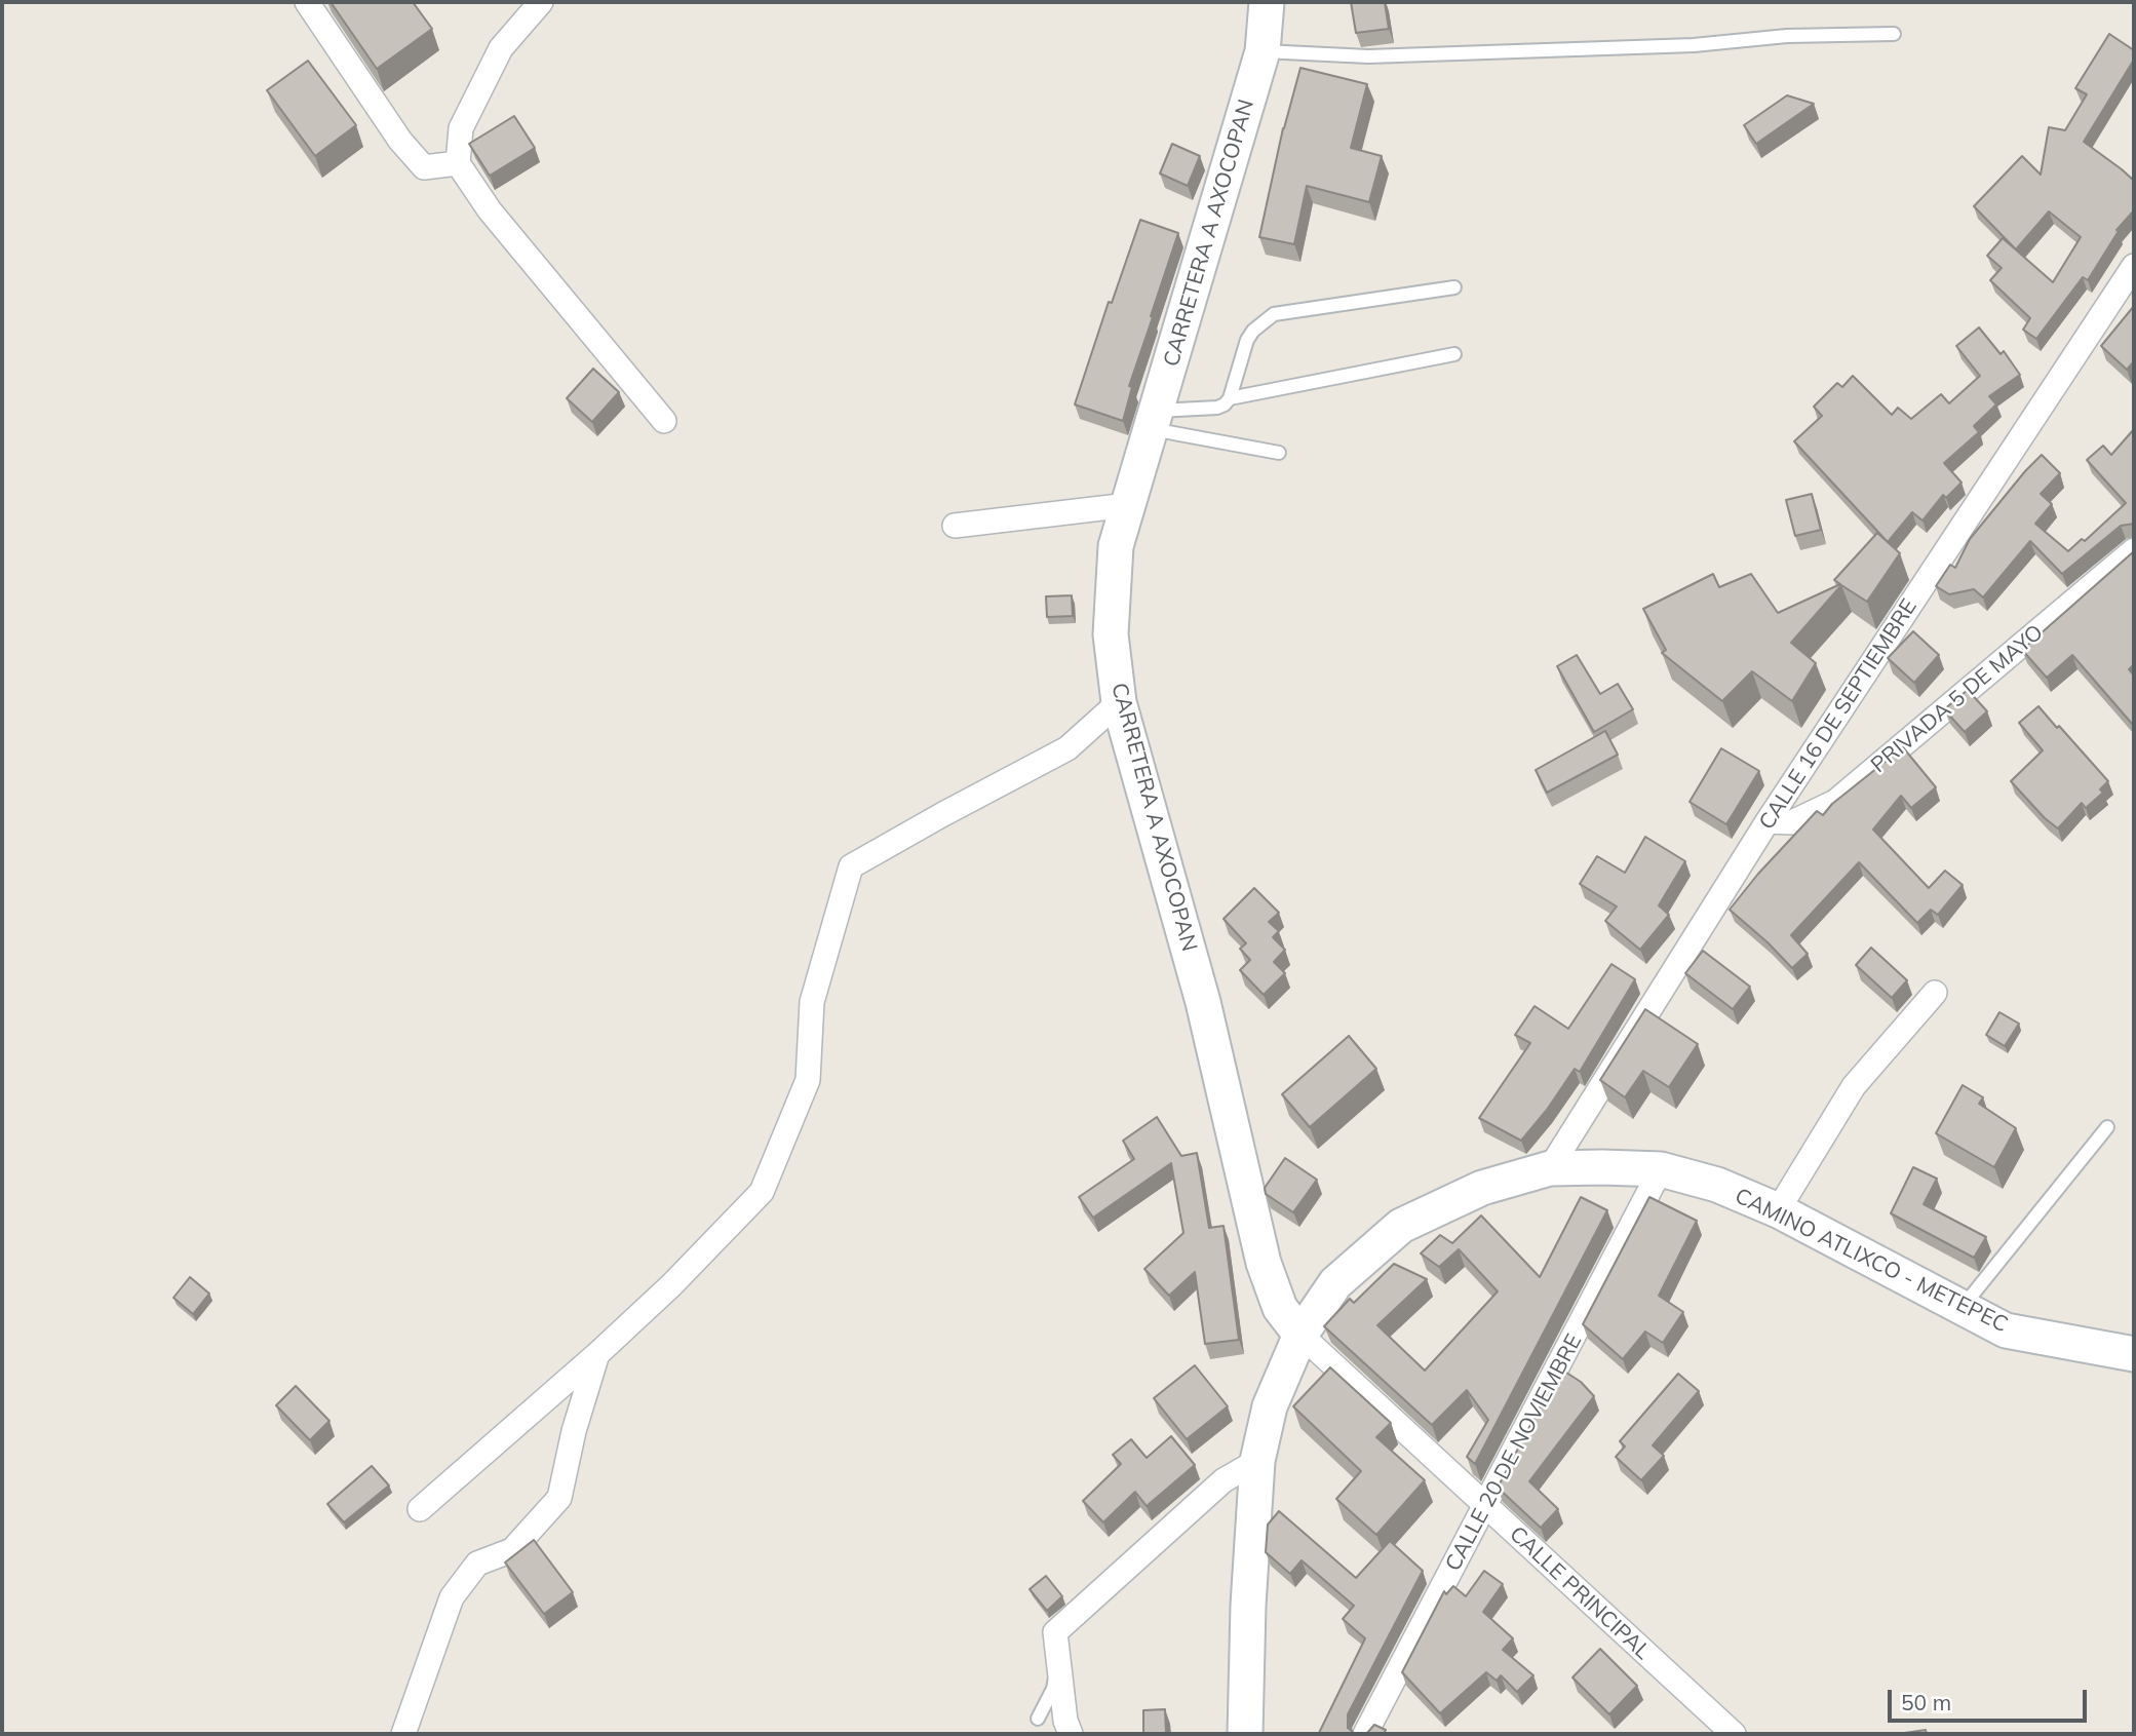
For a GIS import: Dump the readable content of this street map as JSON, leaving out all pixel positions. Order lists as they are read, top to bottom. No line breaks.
{"streets":{"main road":["CARRETERA A AXOCOPAN","CAMINO ATLIXCO - METEPEC"],"street":["PRIVADA 5 DE MAYO","CALLE 16 DE SEPTIEMBRE","CALLE 20 DE NOVIEMBRE","CALLE PRINCIPAL"]},"crossings":[["CARRETERA A AXOCOPAN","CAMINO ATLIXCO - METEPEC"],["CARRETERA A AXOCOPAN","CALLE PRINCIPAL"],["PRIVADA 5 DE MAYO","CALLE 16 DE SEPTIEMBRE"],["CALLE 16 DE SEPTIEMBRE","CAMINO ATLIXCO - METEPEC"],["CAMINO ATLIXCO - METEPEC","CALLE 20 DE NOVIEMBRE"],["CAMINO ATLIXCO - METEPEC","CALLE PRINCIPAL"],["CALLE 20 DE NOVIEMBRE","CALLE PRINCIPAL"]],"scale_bar":"50 m"}
